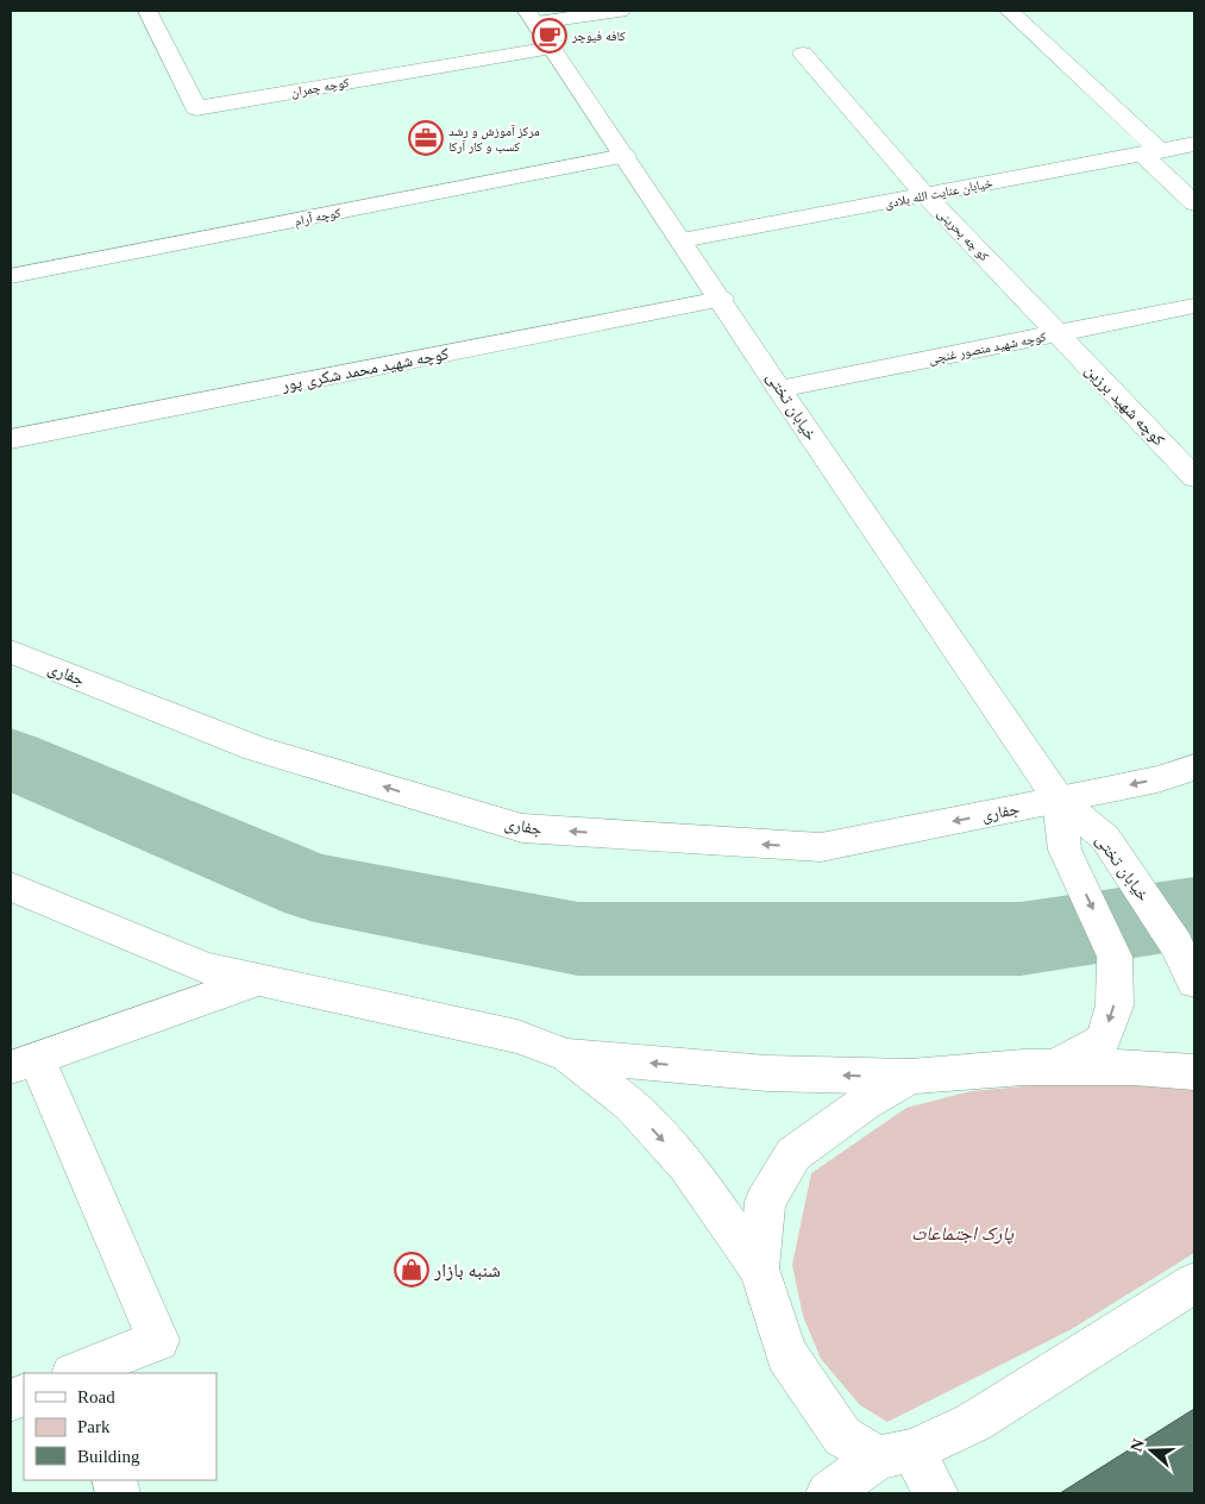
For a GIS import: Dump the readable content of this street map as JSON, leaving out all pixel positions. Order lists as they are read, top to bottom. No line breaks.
{"streets":{"street":["کوچه چمران","خیابان عنایت الله بلادی","کوچه آرام","کو چه بحرینی","کوچه شهید منصور غنچی","کوچه شهید محمد شکری پور","کوچه شهید برزین","خیابان تختی","جفاری"]},"crossings":[["کوچه چمران","خیابان تختی"],["خیابان عنایت الله بلادی","کو چه بحرینی"],["خیابان عنایت الله بلادی","خیابان تختی"],["کوچه آرام","خیابان تختی"],["کو چه بحرینی","کوچه شهید منصور غنچی"],["کو چه بحرینی","کوچه شهید برزین"],["کوچه شهید منصور غنچی","کوچه شهید برزین"],["کوچه شهید منصور غنچی","خیابان تختی"],["کوچه شهید محمد شکری پور","خیابان تختی"],["خیابان تختی","جفاری"]],"parks":["پارک اجتماعات"],"places":{"cafe":["کافه فیوچر"],"office":["مرکز آموزش و رشد کسب و کار آرکا"],"shop":["شنبه بازار"]},"legend":["Road","Park","Building"],"north":"left"}
